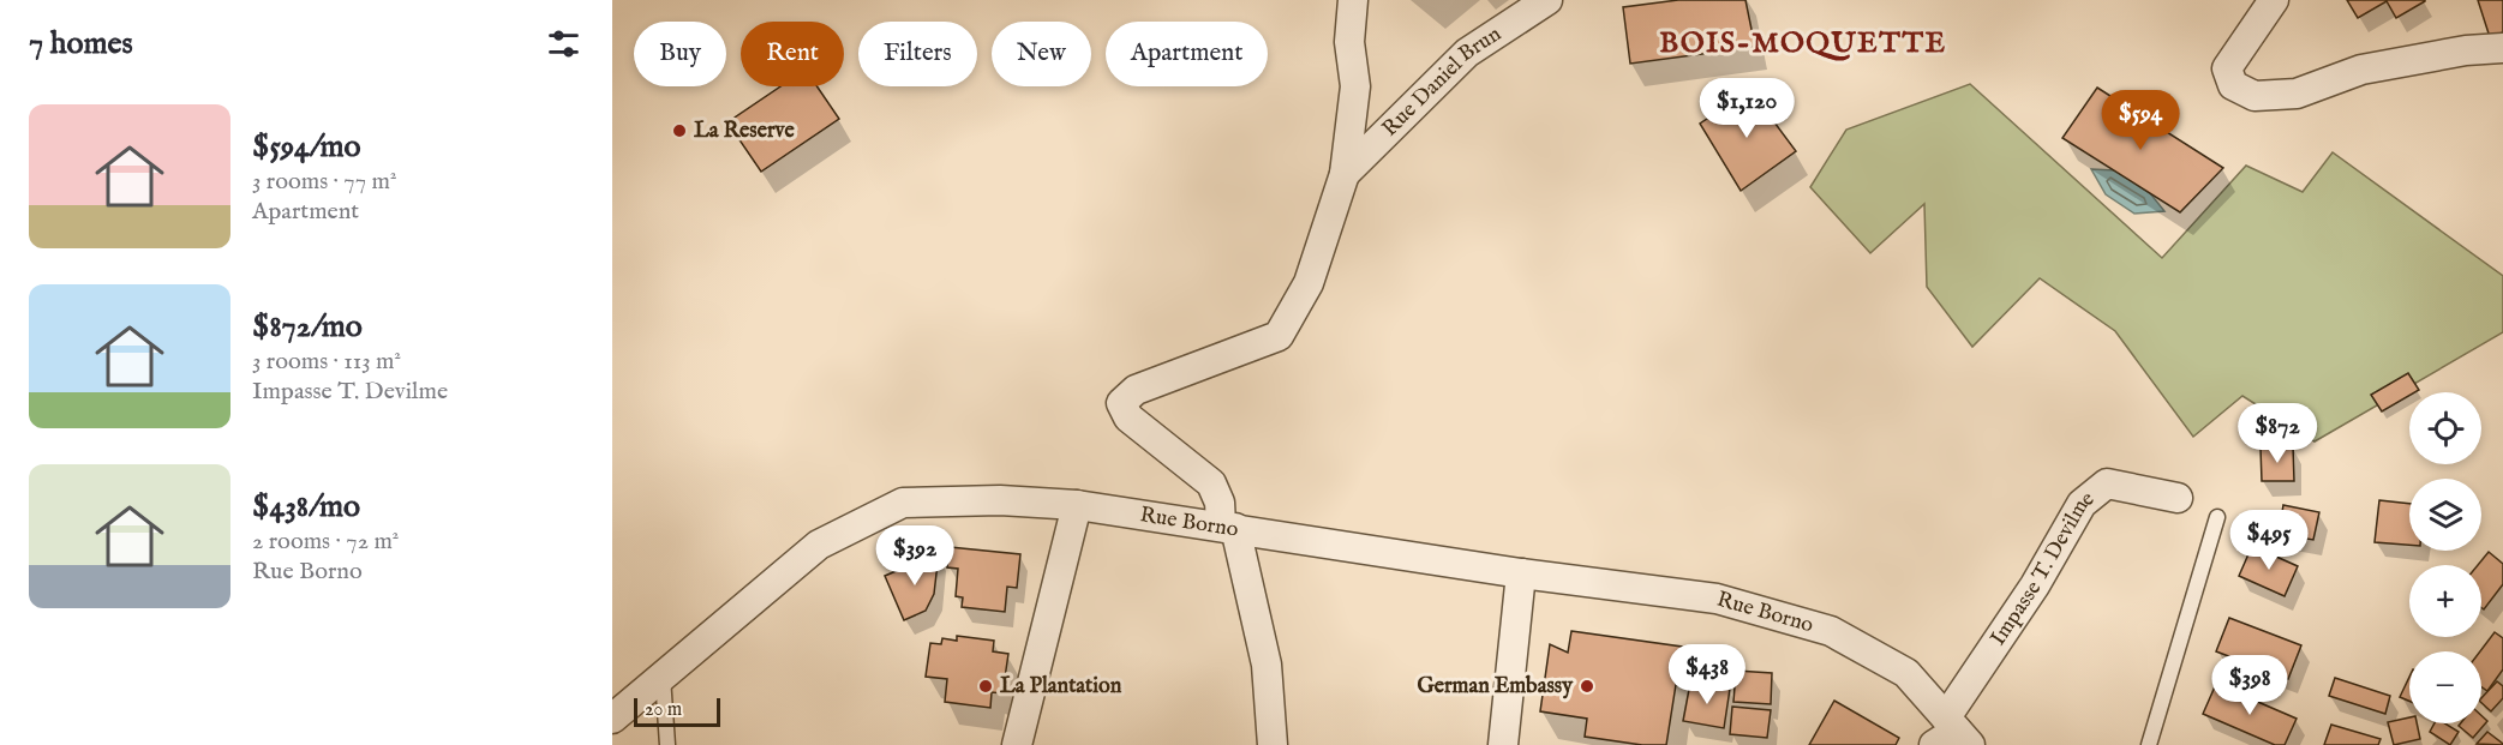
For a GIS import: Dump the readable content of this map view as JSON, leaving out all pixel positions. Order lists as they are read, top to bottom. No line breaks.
{"streets":{"street":["Rue Daniel Brun","Rue Borno","Impasse T. Devilme"]},"crossings":[["Rue Borno","Impasse T. Devilme"]],"districts":["BOIS-MOQUETTE"],"places":["La Reserve","La Plantation","German Embassy"],"scale_bar":"20 m","page":{"heading":"7 homes","chip":["Buy","Rent","Filters","New","Apartment"],"price":["$1,120","$594","$872","$495","$392","$438","$398"],"list":[{"name":"$594/mo","note":"3 rooms · 77 m² · Apartment"},{"name":"$872/mo","note":"3 rooms · 113 m² · Impasse T. Devilme"},{"name":"$438/mo","note":"2 rooms · 72 m² · Rue Borno"}],"map_buttons":["+","−"],"scale":"20 m"}}
